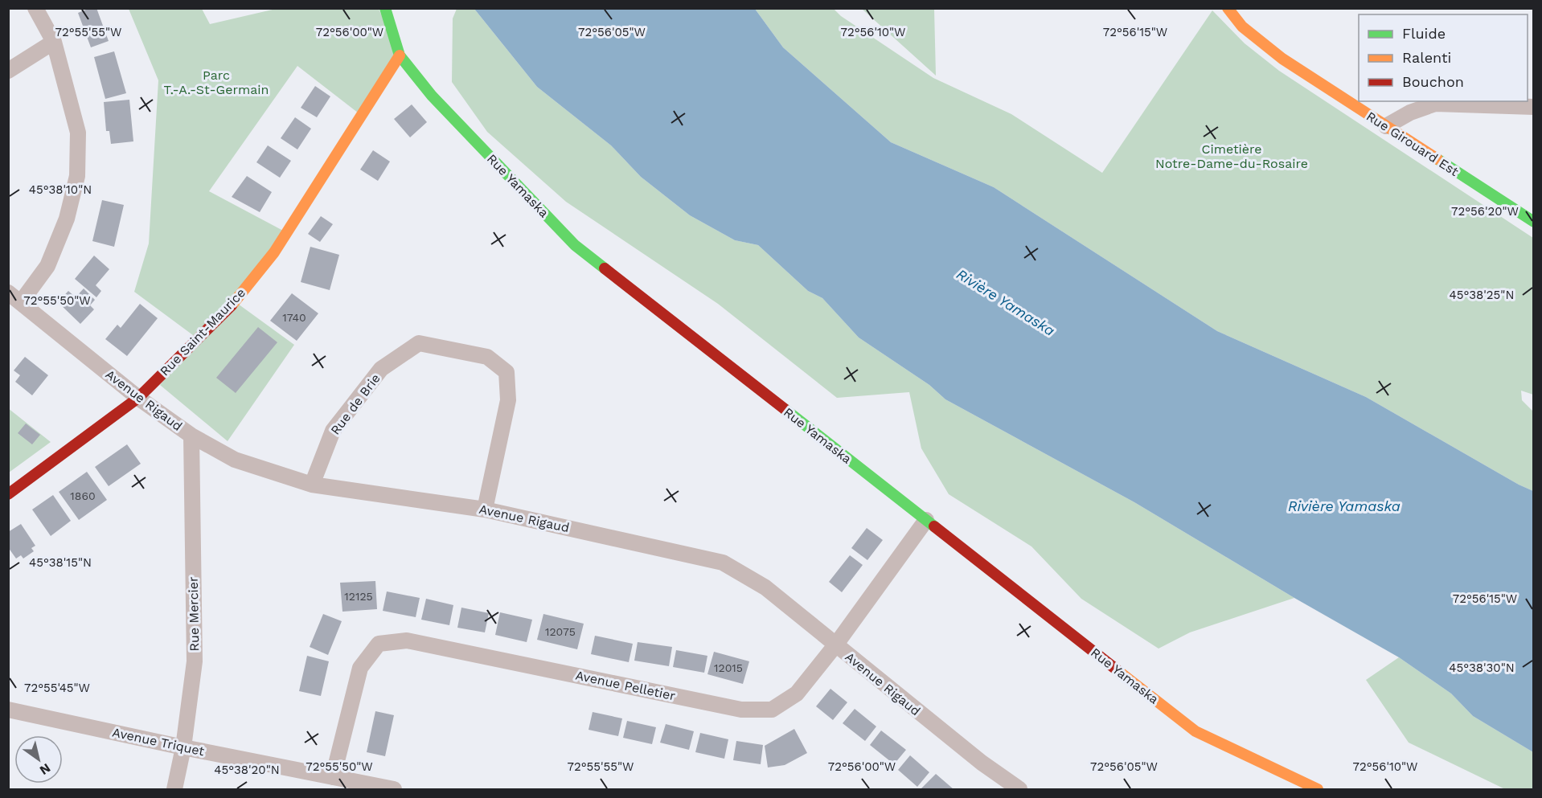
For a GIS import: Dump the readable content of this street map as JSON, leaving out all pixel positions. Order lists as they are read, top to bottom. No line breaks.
{"streets":{"street":["Rue Girouard Est","Rue Yamaska","Rue Saint-Maurice","Avenue Rigaud","Rue de Brie","Rue Mercier","Avenue Pelletier","Avenue Triquet"]},"crossings":[["Rue Yamaska","Rue Saint-Maurice"],["Rue Yamaska","Avenue Pelletier"],["Rue Saint-Maurice","Avenue Rigaud"],["Avenue Rigaud","Rue de Brie"],["Avenue Rigaud","Rue Mercier"],["Avenue Rigaud","Avenue Pelletier"],["Rue Mercier","Avenue Triquet"],["Avenue Pelletier","Avenue Triquet"]],"water":["Rivière Yamaska"],"parks":["Parc T.-A.-St-Germain","Cimetière Notre-Dame-du-Rosaire"],"house_numbers":["1740","1860","12125","12075","12015"],"legend":["Fluide","Ralenti","Bouchon"],"north":"bottom right","coordinates":["72°56'05\"W","72°56'15\"W","72°55'55\"W","72°56'00\"W","72°56'10\"W","45°38'10\"N","72°56'20\"W","45°38'25\"N","72°55'50\"W","45°38'15\"N","45°38'30\"N","72°55'45\"W","45°38'20\"N"]}
